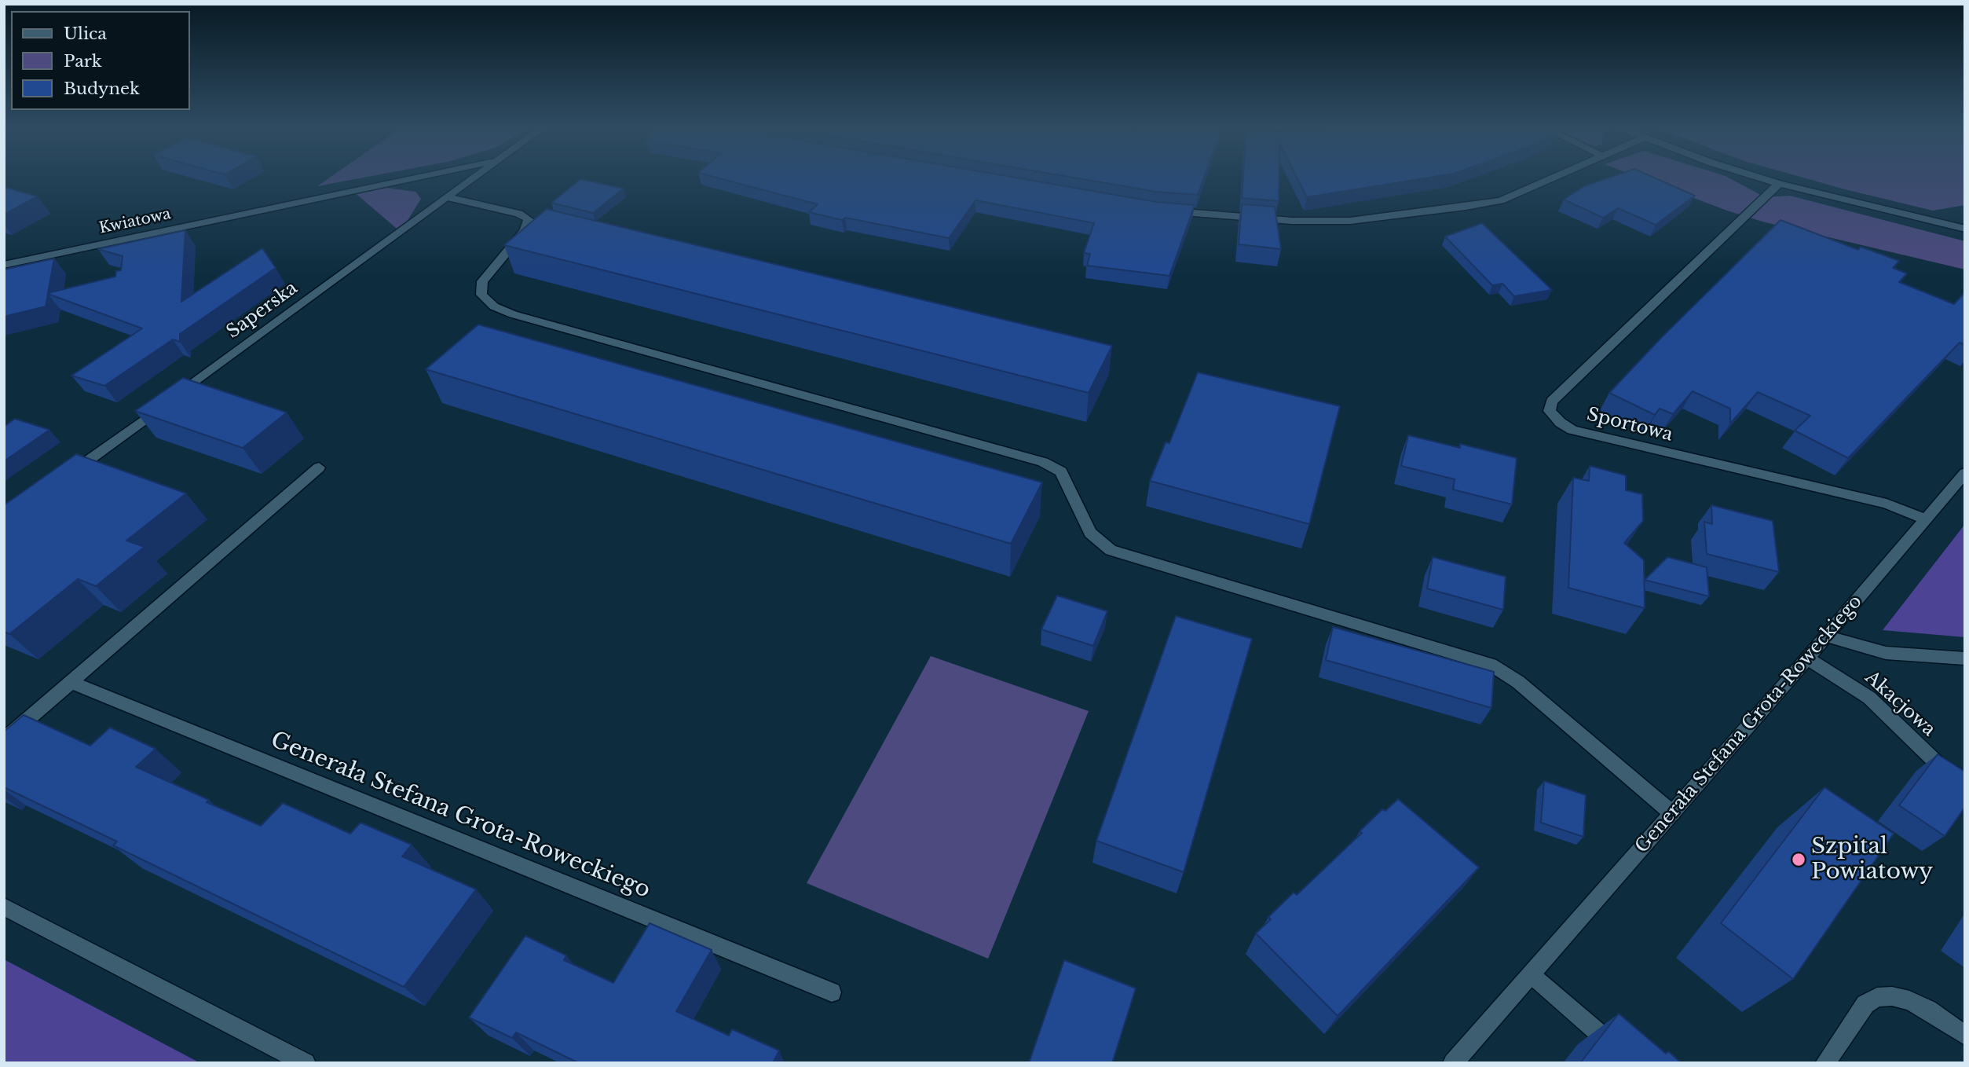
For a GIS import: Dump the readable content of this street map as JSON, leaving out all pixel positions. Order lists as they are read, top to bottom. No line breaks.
{"streets":{"street":["Kwiatowa","Saperska","Sportowa","Akacjowa","Generała Stefana Grota-Roweckiego"]},"crossings":[["Sportowa","Generała Stefana Grota-Roweckiego"],["Akacjowa","Generała Stefana Grota-Roweckiego"]],"places":["Szpital Powiatowy"],"legend":["Ulica","Park","Budynek"]}
